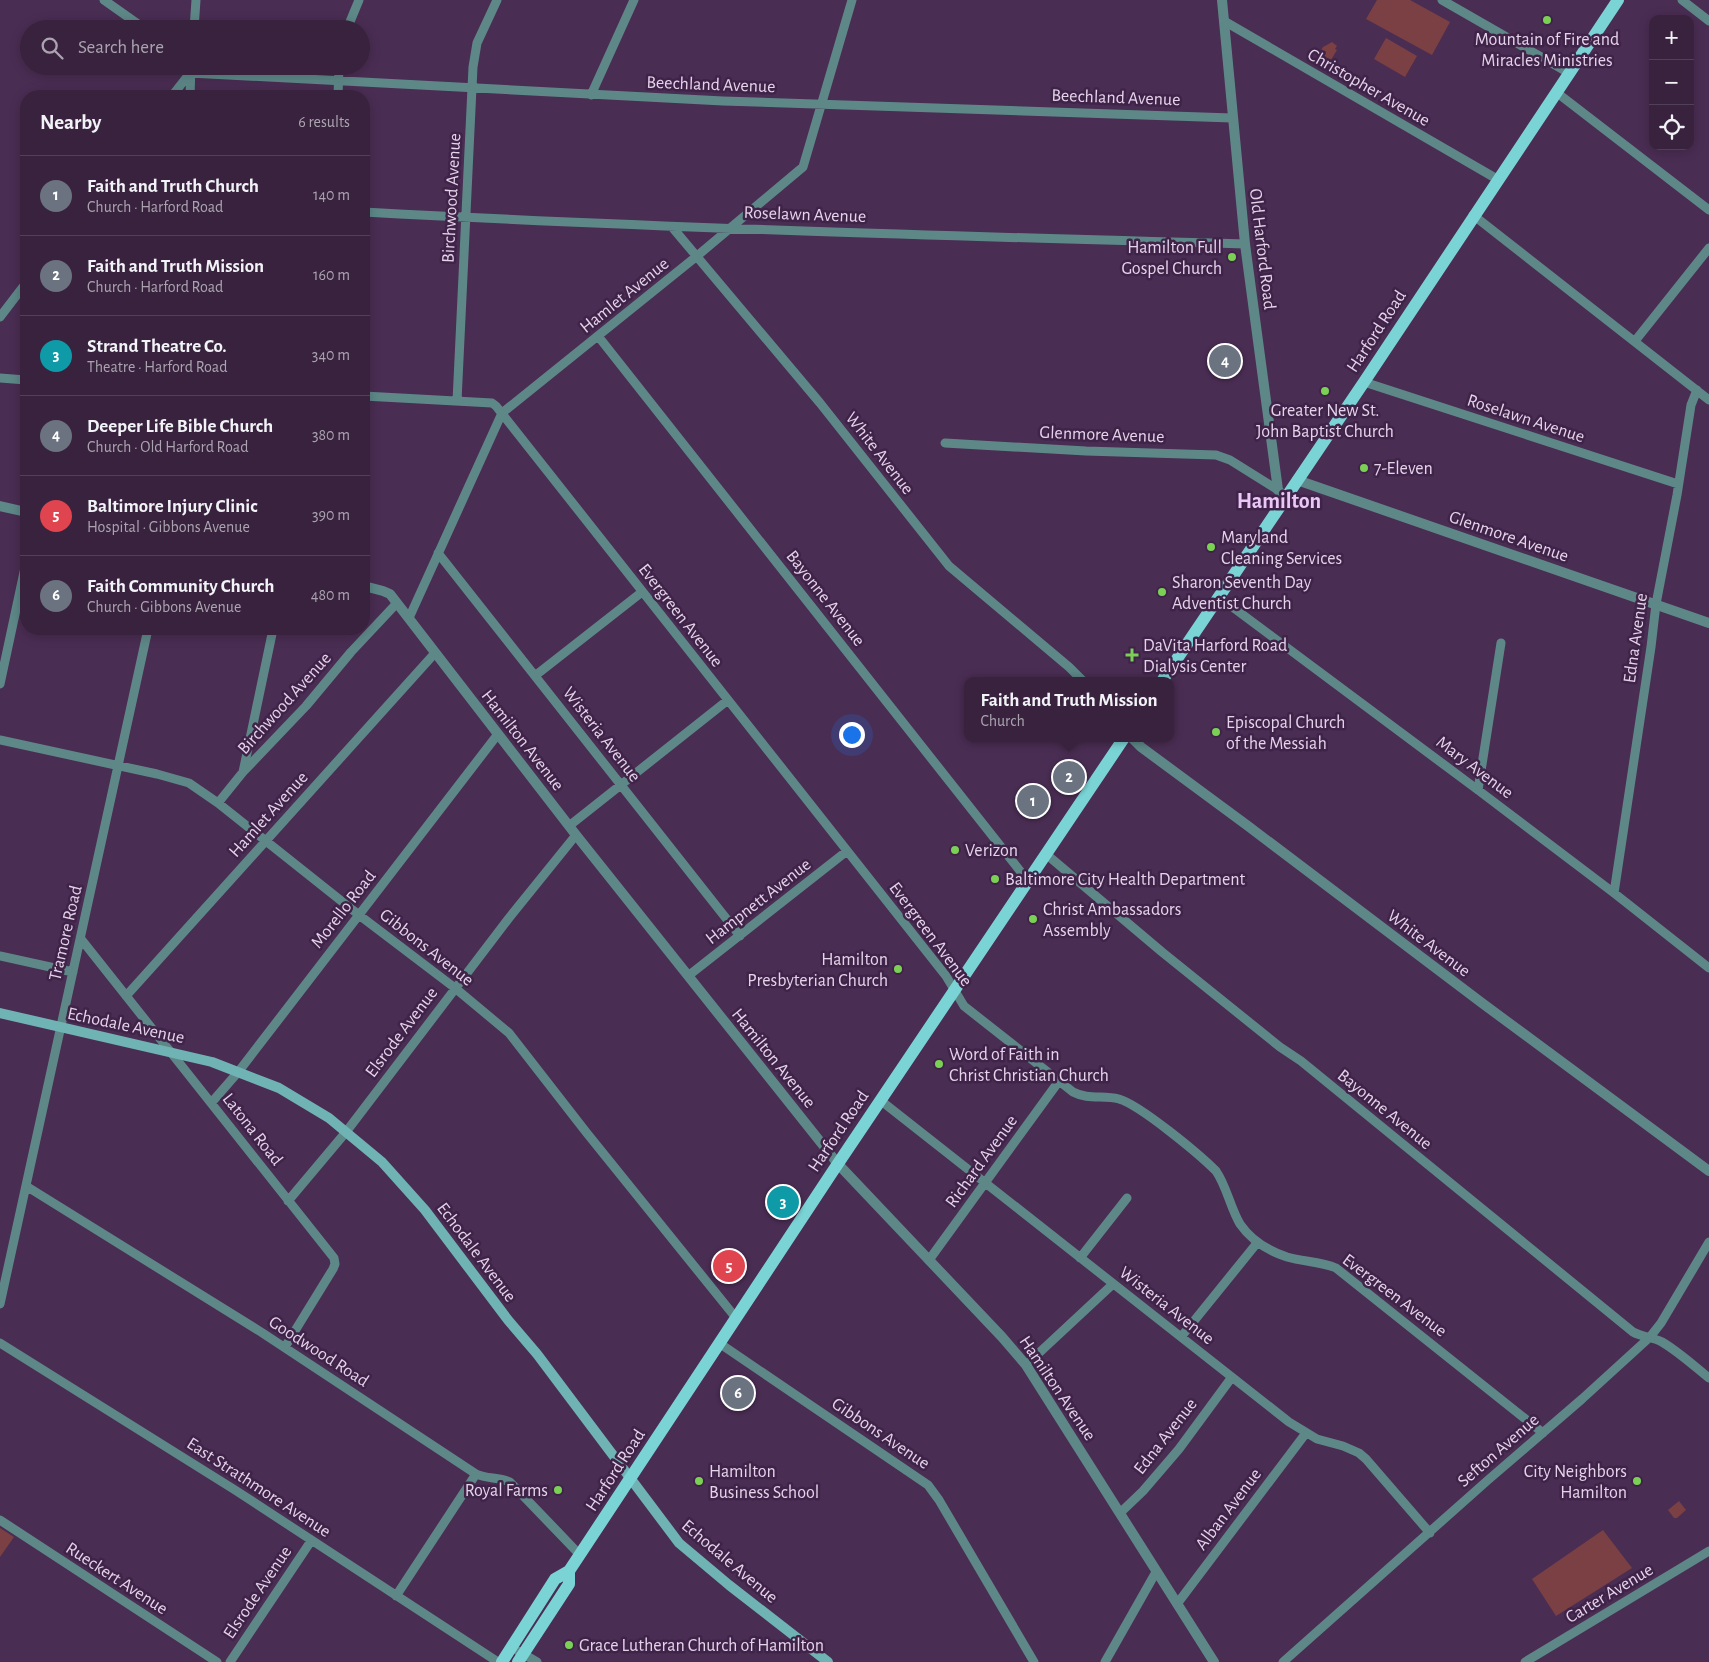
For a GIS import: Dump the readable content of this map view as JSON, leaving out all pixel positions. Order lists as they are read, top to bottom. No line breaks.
{"streets":{"main road":["Harford Road","Echodale Avenue"],"street":["Beechland Avenue","Christopher Avenue","Birchwood Avenue","Roselawn Avenue","Old Harford Road","Hamlet Avenue","Glenmore Avenue","White Avenue","Bayonne Avenue","Evergreen Avenue","Edna Avenue","Wisteria Avenue","Hamilton Avenue","Mary Avenue","Hampnett Avenue","Morello Road","Tramore Road","Gibbons Avenue","Elsrode Avenue","Latona Road","Richard Avenue","Goodwood Road","Sefton Avenue","East Strathmore Avenue","Alban Avenue","Rueckert Avenue","Carter Avenue"]},"crossings":[["Beechland Avenue","Birchwood Avenue"],["Beechland Avenue","Old Harford Road"],["Beechland Avenue","Hamlet Avenue"],["Christopher Avenue","Old Harford Road"],["Christopher Avenue","Harford Road"],["Birchwood Avenue","Roselawn Avenue"],["Birchwood Avenue","Evergreen Avenue"],["Birchwood Avenue","Hamilton Avenue"],["Birchwood Avenue","Gibbons Avenue"],["Roselawn Avenue","Old Harford Road"],["Roselawn Avenue","Hamlet Avenue"],["Roselawn Avenue","Harford Road"],["Roselawn Avenue","White Avenue"],["Roselawn Avenue","Edna Avenue"],["Old Harford Road","Harford Road"],["Old Harford Road","Glenmore Avenue"],["Hamlet Avenue","White Avenue"],["Hamlet Avenue","Bayonne Avenue"],["Hamlet Avenue","Evergreen Avenue"],["Hamlet Avenue","Wisteria Avenue"],["Hamlet Avenue","Hamilton Avenue"],["Hamlet Avenue","Gibbons Avenue"],["Hamlet Avenue","Latona Road"],["Harford Road","Glenmore Avenue"],["Harford Road","Bayonne Avenue"],["Harford Road","Evergreen Avenue"],["Harford Road","Wisteria Avenue"],["Harford Road","Hamilton Avenue"],["Harford Road","Mary Avenue"],["Harford Road","Gibbons Avenue"],["Harford Road","Echodale Avenue"],["Harford Road","Goodwood Road"],["Glenmore Avenue","Edna Avenue"],["Bayonne Avenue","Sefton Avenue"],["Evergreen Avenue","Hampnett Avenue"],["Evergreen Avenue","Richard Avenue"],["Evergreen Avenue","Sefton Avenue"],["Edna Avenue","Wisteria Avenue"],["Edna Avenue","Hamilton Avenue"],["Edna Avenue","Mary Avenue"],["Wisteria Avenue","Hampnett Avenue"],["Wisteria Avenue","Richard Avenue"],["Wisteria Avenue","Sefton Avenue"],["Wisteria Avenue","Alban Avenue"],["Hamilton Avenue","Hampnett Avenue"],["Hamilton Avenue","Morello Road"],["Hamilton Avenue","Elsrode Avenue"],["Hamilton Avenue","Richard Avenue"],["Hamilton Avenue","Alban Avenue"],["Morello Road","Gibbons Avenue"],["Morello Road","Echodale Avenue"],["Morello Road","Latona Road"],["Tramore Road","Gibbons Avenue"],["Tramore Road","Echodale Avenue"],["Tramore Road","Latona Road"],["Tramore Road","Goodwood Road"],["Gibbons Avenue","Elsrode Avenue"],["Echodale Avenue","Elsrode Avenue"],["Echodale Avenue","Latona Road"],["Elsrode Avenue","Latona Road"],["Elsrode Avenue","East Strathmore Avenue"],["Latona Road","Goodwood Road"]],"districts":["Hamilton"],"places":{"other":["Mountain of Fire and Miracles Ministries","Hamilton Full Gospel Church","Greater New St. John Baptist Church","7-Eleven","Maryland Cleaning Services","Sharon Seventh Day Adventist Church","Episcopal Church of the Messiah","Verizon","Baltimore City Health Department","Christ Ambassadors Assembly","Hamilton Presbyterian Church","Word of Faith in Christ Christian Church","Hamilton Business School","City Neighbors Hamilton","Royal Farms","Grace Lutheran Church of Hamilton"],"health":["DaVita Harford Road Dialysis Center"]},"page":{"map_buttons":["+","−"],"search":"Search here","heading":["Nearby","6 results"],"list":[{"mark":"1","name":"Faith and Truth Church","note":"Church · Harford Road","value":"140 m"},{"mark":"2","name":"Faith and Truth Mission","note":"Church · Harford Road","value":"160 m"},{"mark":"3","name":"Strand Theatre Co.","note":"Theatre · Harford Road","value":"340 m"},{"mark":"4","name":"Deeper Life Bible Church","note":"Church · Old Harford Road","value":"380 m"},{"mark":"5","name":"Baltimore Injury Clinic","note":"Hospital · Gibbons Avenue","value":"390 m"},{"mark":"6","name":"Faith Community Church","note":"Church · Gibbons Avenue","value":"480 m"}],"pins":["4","2","1","3","5","6"],"popup":["Faith and Truth Mission","Church"]}}
